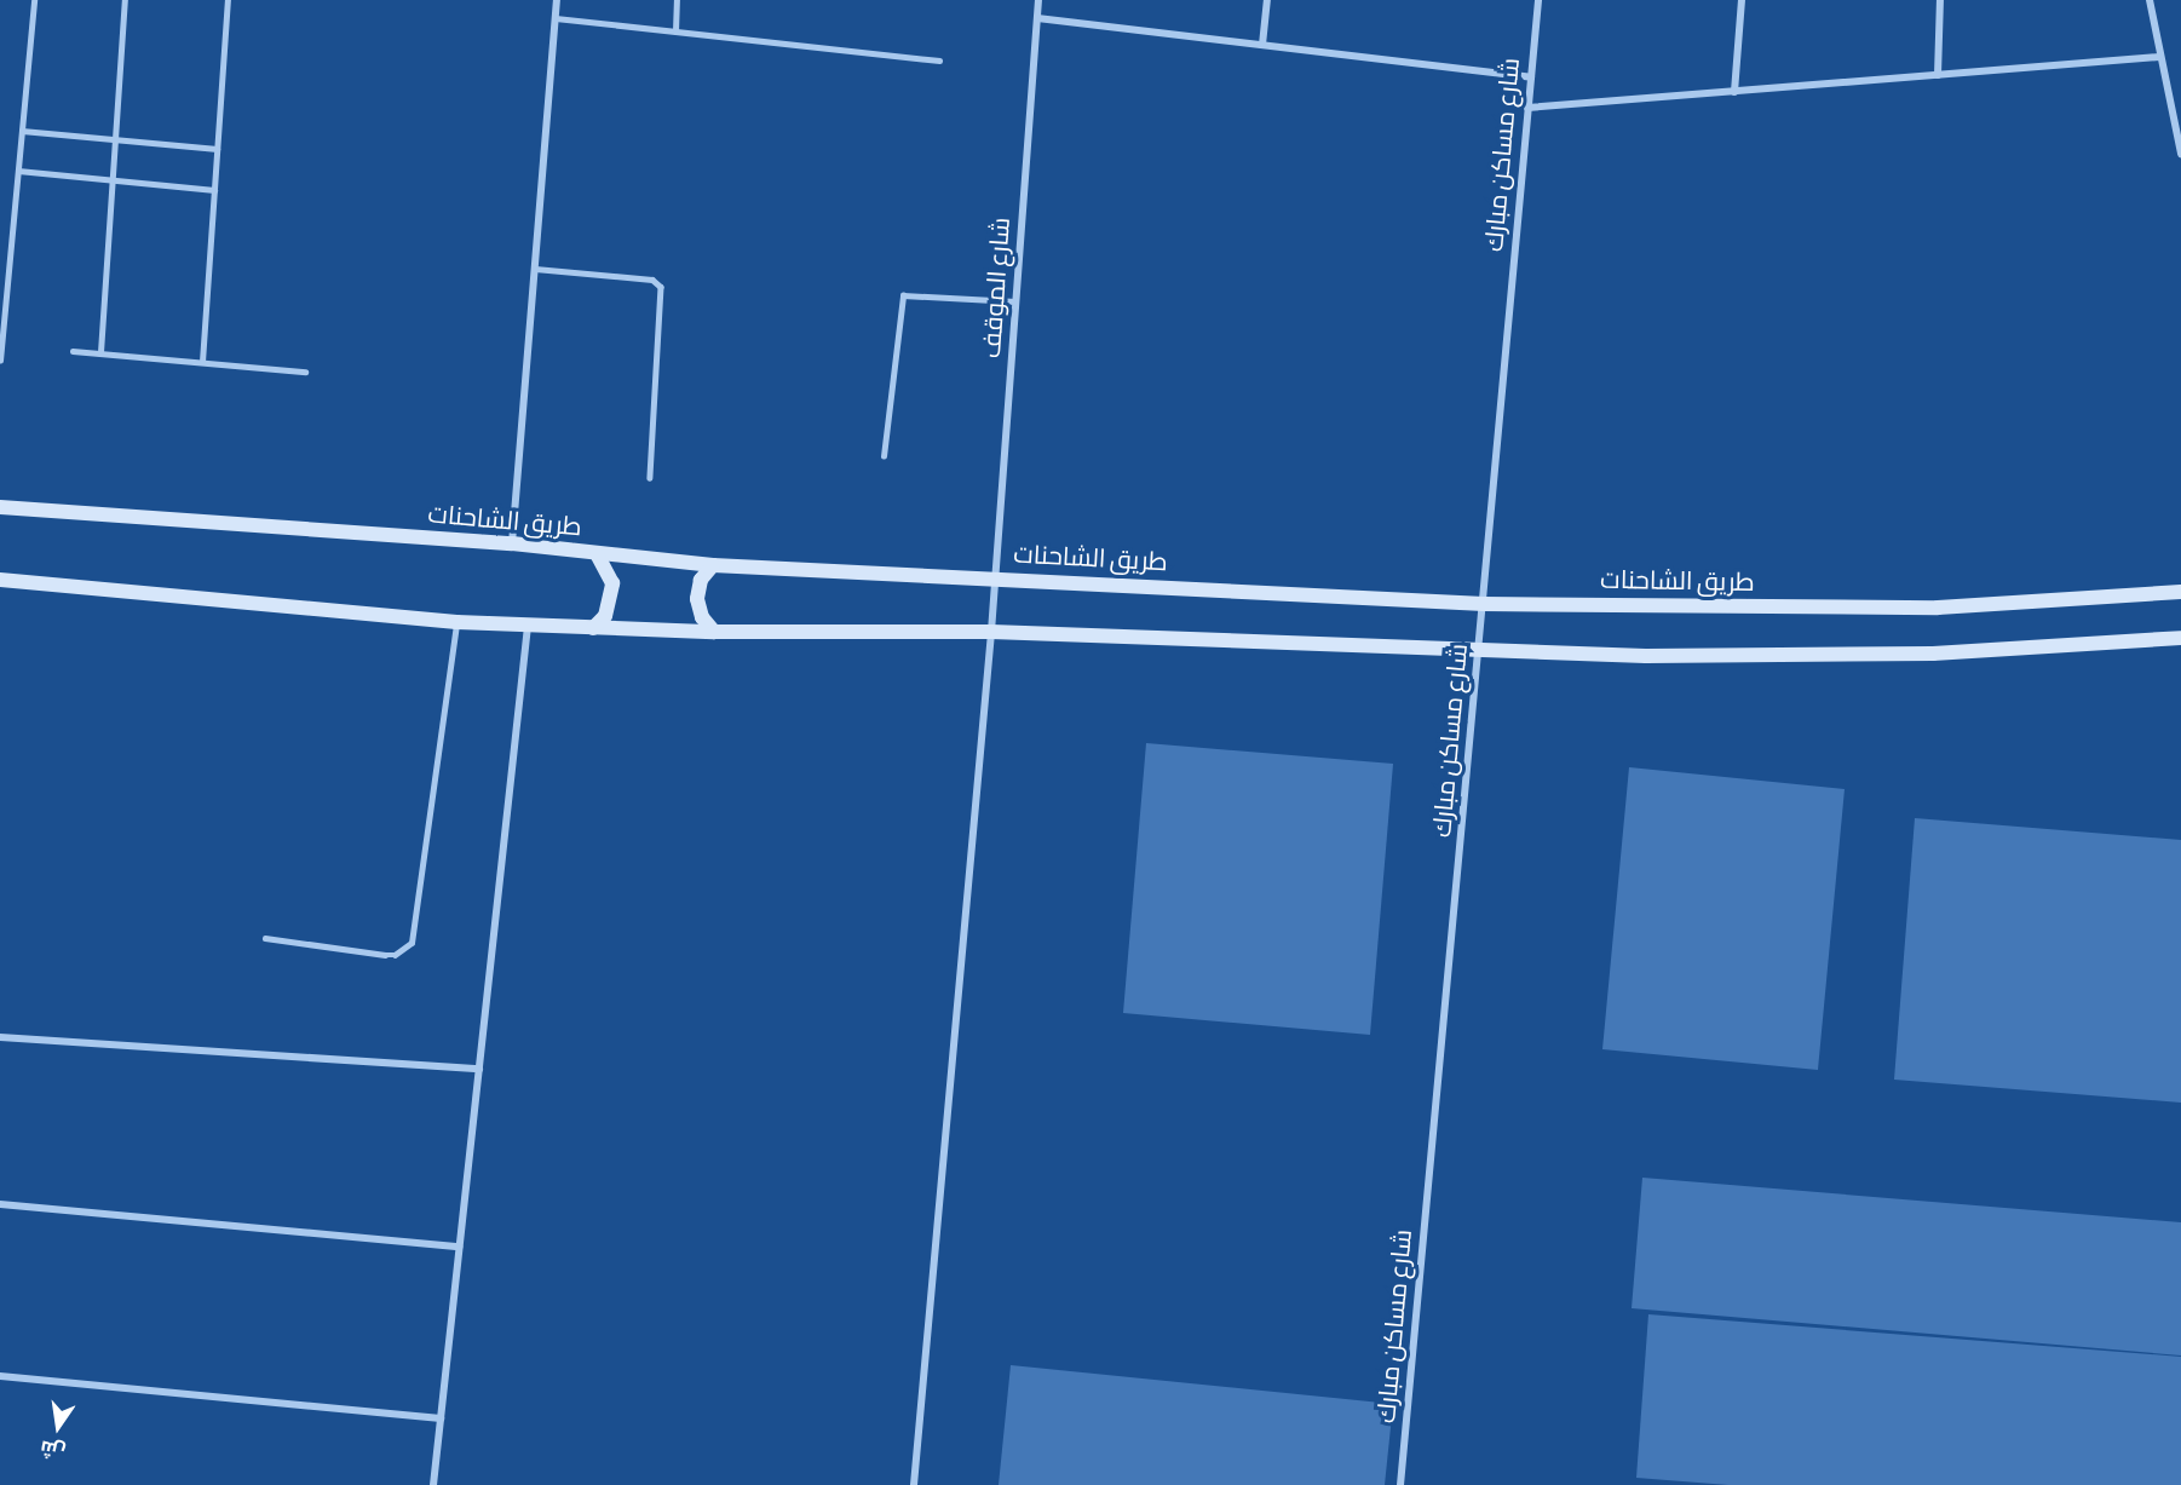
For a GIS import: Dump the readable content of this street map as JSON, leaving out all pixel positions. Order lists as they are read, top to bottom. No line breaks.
{"streets":{"main road":["طريق الشاحنات"],"street":["شارع مساكن مبارك","شارع الموقف"]},"crossings":[["شارع مساكن مبارك","طريق الشاحنات"],["شارع الموقف","طريق الشاحنات"]],"north":"bottom"}
